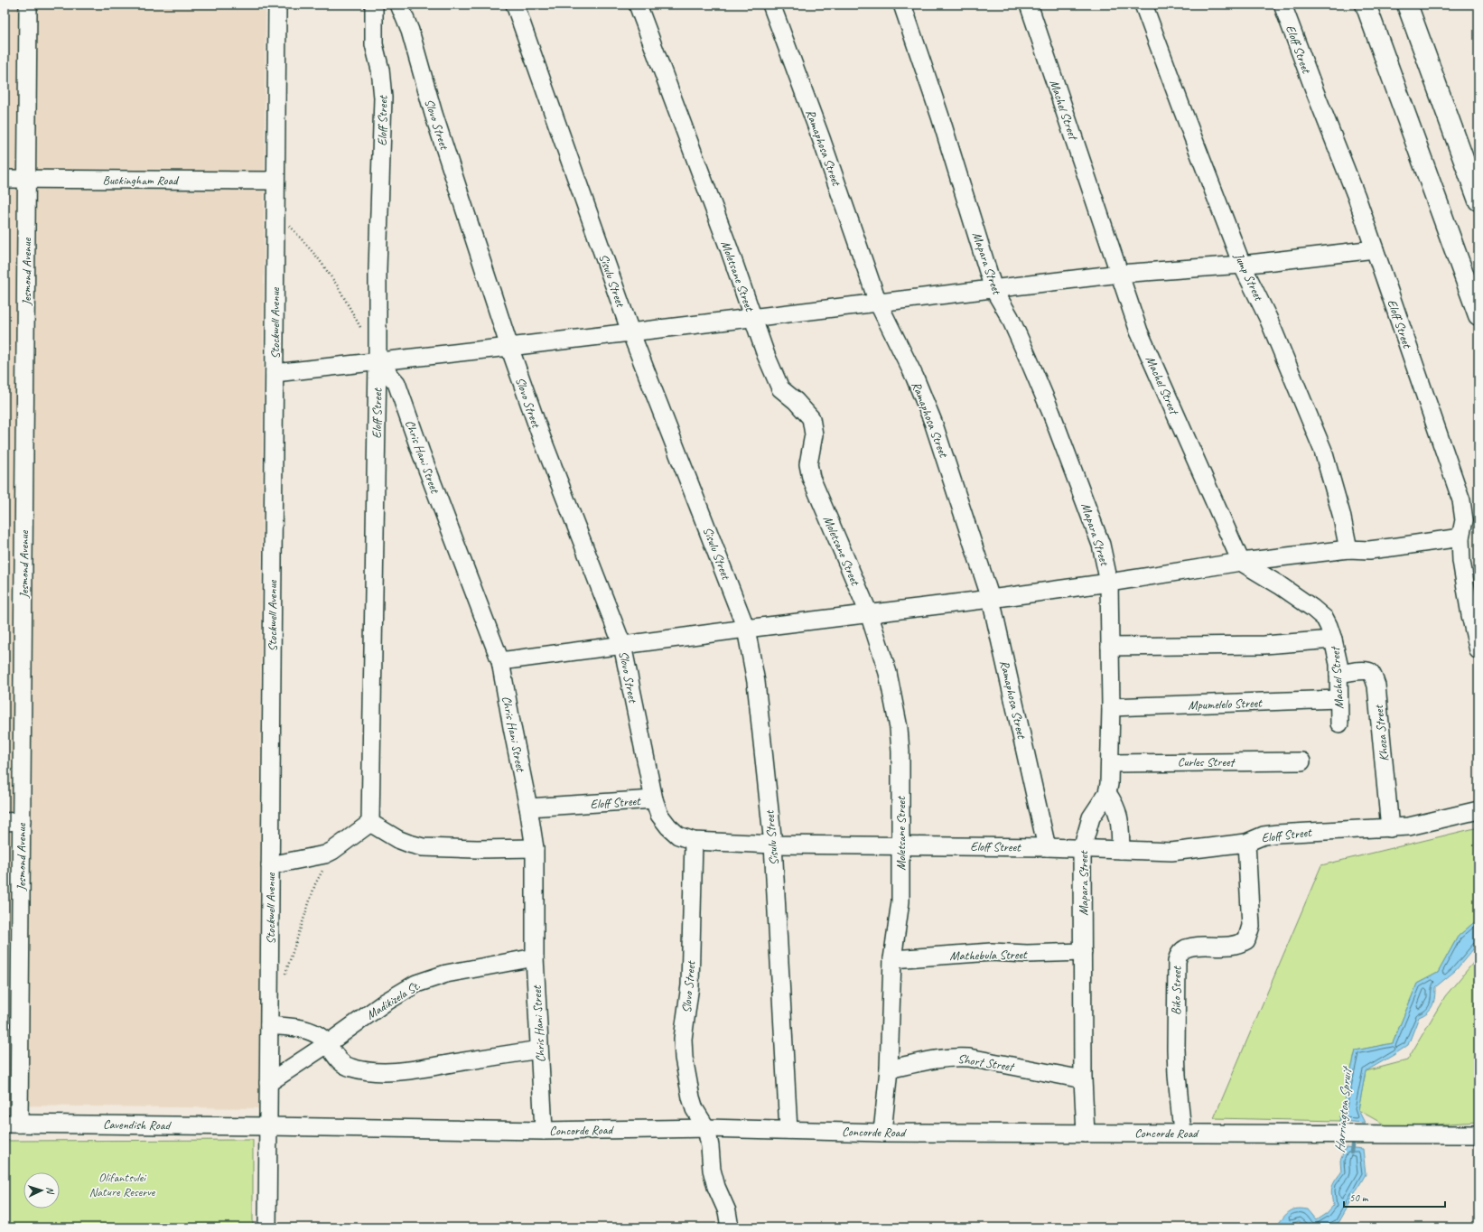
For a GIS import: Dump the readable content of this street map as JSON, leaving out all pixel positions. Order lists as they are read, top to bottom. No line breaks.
{"streets":{"street":["Eloff Street","Machel Street","Slovo Street","Ramaphosa Street","Buckingham Road","Mapara Street","Jesmond Avenue","Moletsane Street","Jump Street","Sisulu Street","Stockwell Avenue","Chris Hani Street","Mpumelelo Street","Khoza Street","Curles Street","Mathebula Street","Biko Street","Madikizela St.","Short Street","Cavendish Road","Concorde Road"]},"crossings":[["Eloff Street","Slovo Street"],["Eloff Street","Ramaphosa Street"],["Eloff Street","Mapara Street"],["Eloff Street","Moletsane Street"],["Eloff Street","Sisulu Street"],["Eloff Street","Chris Hani Street"],["Eloff Street","Khoza Street"],["Eloff Street","Biko Street"],["Machel Street","Mpumelelo Street"],["Machel Street","Khoza Street"],["Slovo Street","Concorde Road"],["Buckingham Road","Jesmond Avenue"],["Buckingham Road","Stockwell Avenue"],["Mapara Street","Mpumelelo Street"],["Mapara Street","Curles Street"],["Mapara Street","Mathebula Street"],["Mapara Street","Short Street"],["Mapara Street","Concorde Road"],["Jesmond Avenue","Cavendish Road"],["Moletsane Street","Mathebula Street"],["Moletsane Street","Short Street"],["Moletsane Street","Concorde Road"],["Sisulu Street","Concorde Road"],["Stockwell Avenue","Madikizela St."],["Stockwell Avenue","Cavendish Road"],["Stockwell Avenue","Concorde Road"],["Chris Hani Street","Madikizela St."],["Chris Hani Street","Concorde Road"],["Biko Street","Concorde Road"],["Cavendish Road","Concorde Road"]],"water":["Harrington Spruit"],"parks":["Olifantsvlei Nature Reserve"],"scale_bar":"50 m","north":"right"}
